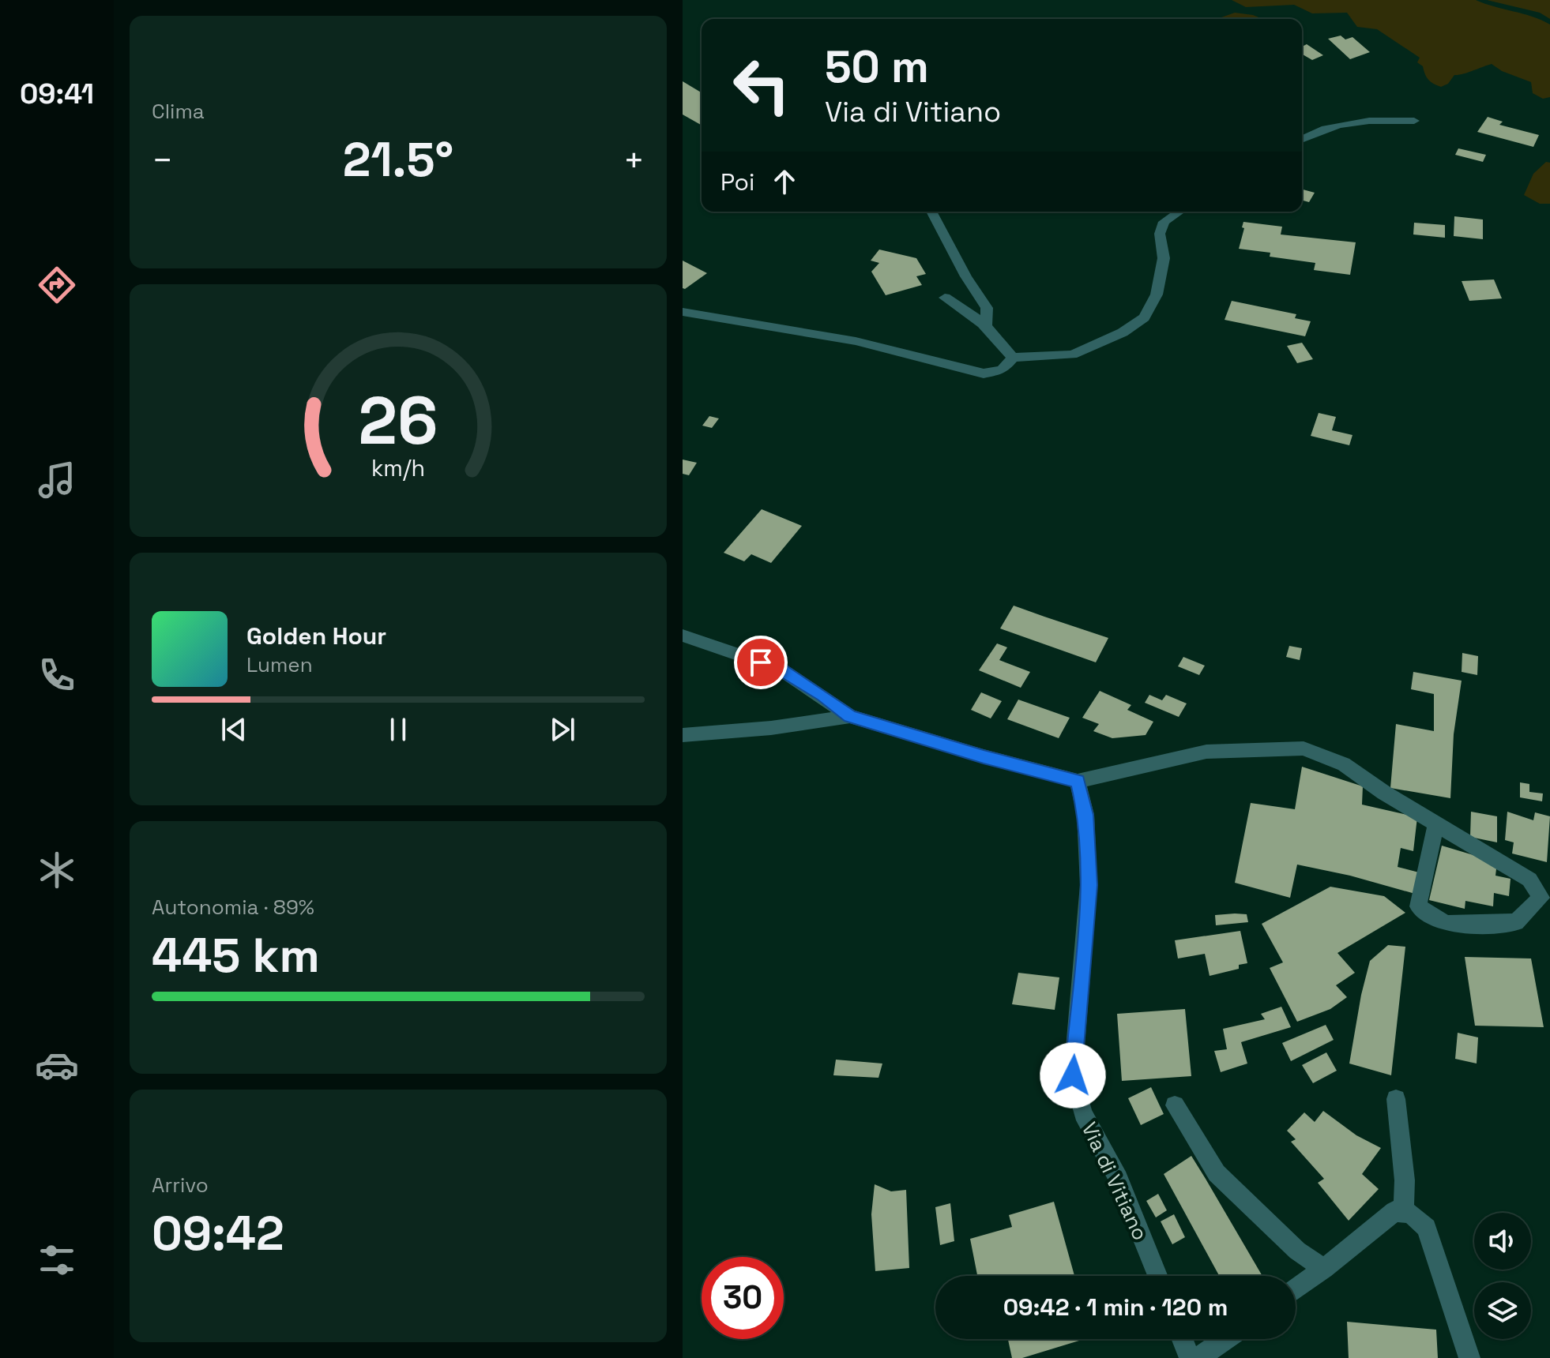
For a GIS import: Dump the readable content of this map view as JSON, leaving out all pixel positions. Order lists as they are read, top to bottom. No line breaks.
{"streets":{"street":["Via di Vitiano"]},"page":{"tabs":"09:41","tile":["Clima",["Autonomia · 89%","445 km"],["Arrivo","09:42"]],"turn":["50 m","Via di Vitiano"],"heat":["−","21.5°","+"],"then":"Poi","song":["Golden Hour","Lumen"],"limit":"30","trip":"09:42 · 1 min · 120 m","gauge":["26","km/h"]}}
